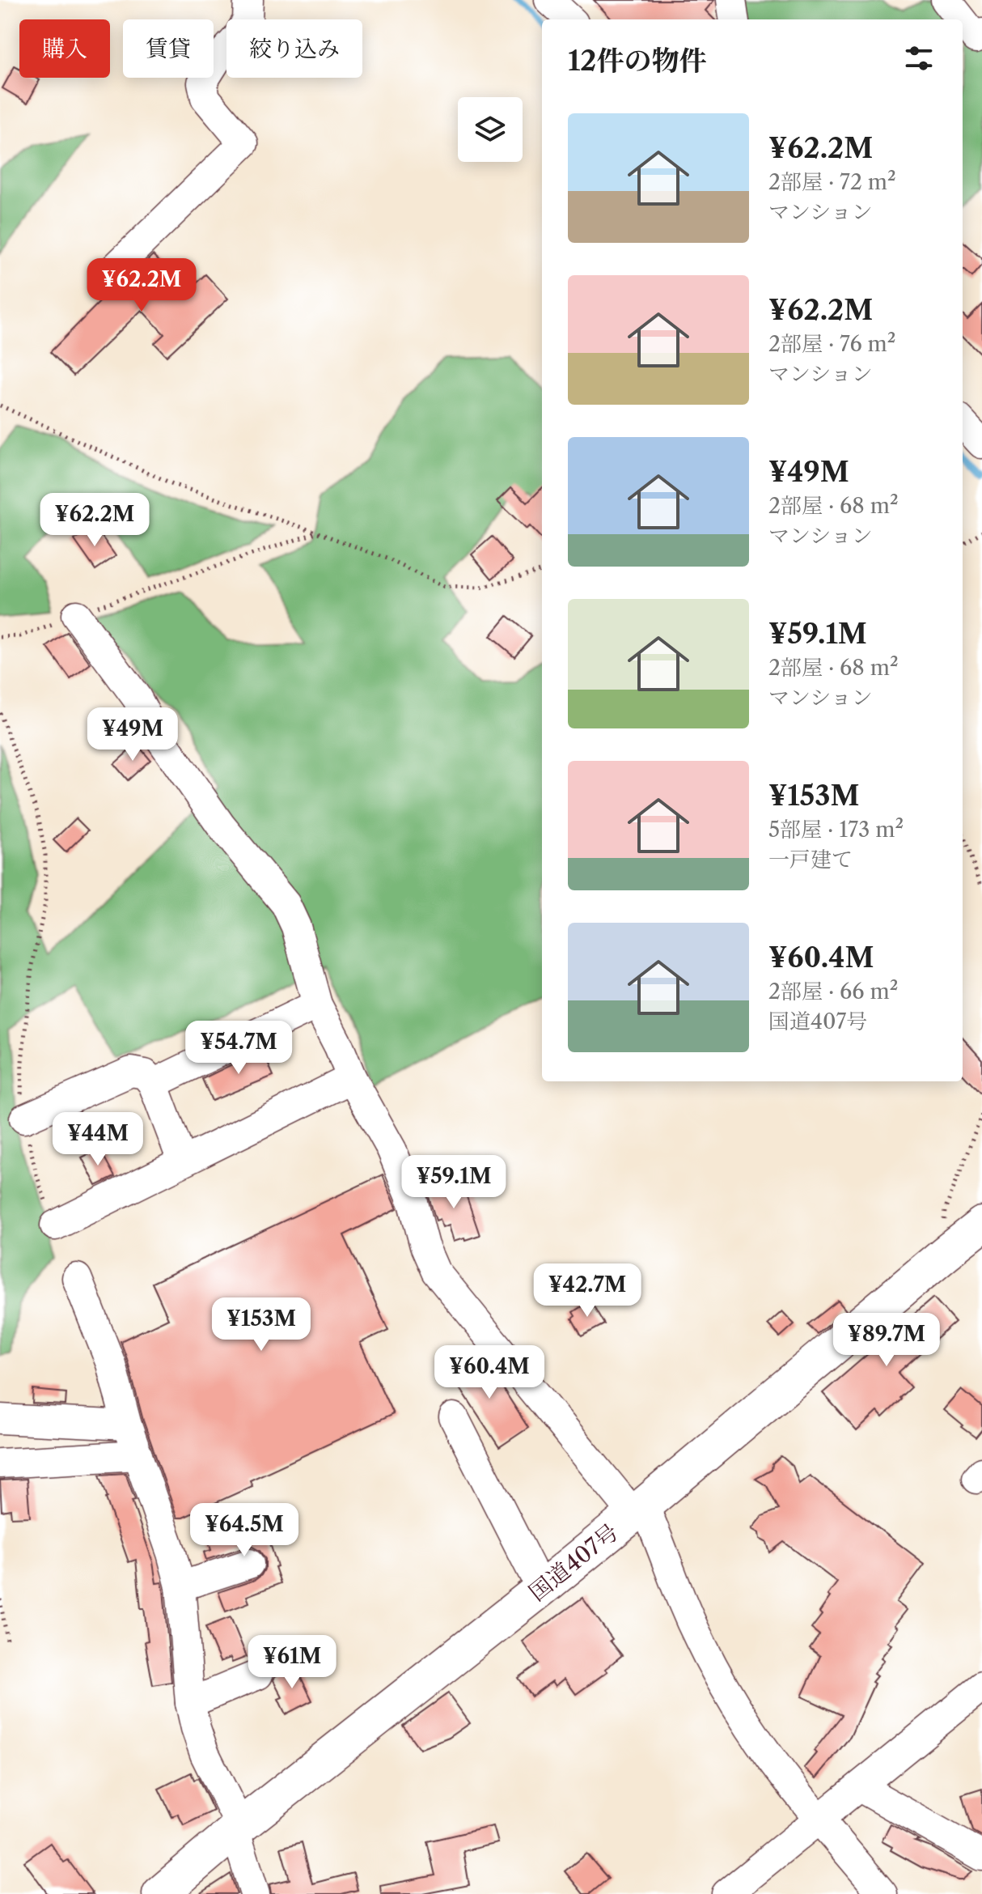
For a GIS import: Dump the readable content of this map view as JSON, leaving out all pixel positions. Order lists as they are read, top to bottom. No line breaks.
{"streets":{"highway":["国道407号"]},"page":{"chip":["購入","賃貸","絞り込み"],"heading":"12件の物件","list":[{"name":"¥62.2M","note":"2部屋 · 72 m² · マンション"},{"name":"¥62.2M","note":"2部屋 · 76 m² · マンション"},{"name":"¥49M","note":"2部屋 · 68 m² · マンション"},{"name":"¥59.1M","note":"2部屋 · 68 m² · マンション"},{"name":"¥153M","note":"5部屋 · 173 m² · 一戸建て"},{"name":"¥60.4M","note":"2部屋 · 66 m² · 国道407号"}],"price":["¥62.2M","¥62.2M","¥49M","¥54.7M","¥44M","¥59.1M","¥42.7M","¥153M","¥89.7M","¥60.4M","¥64.5M","¥61M"]}}
